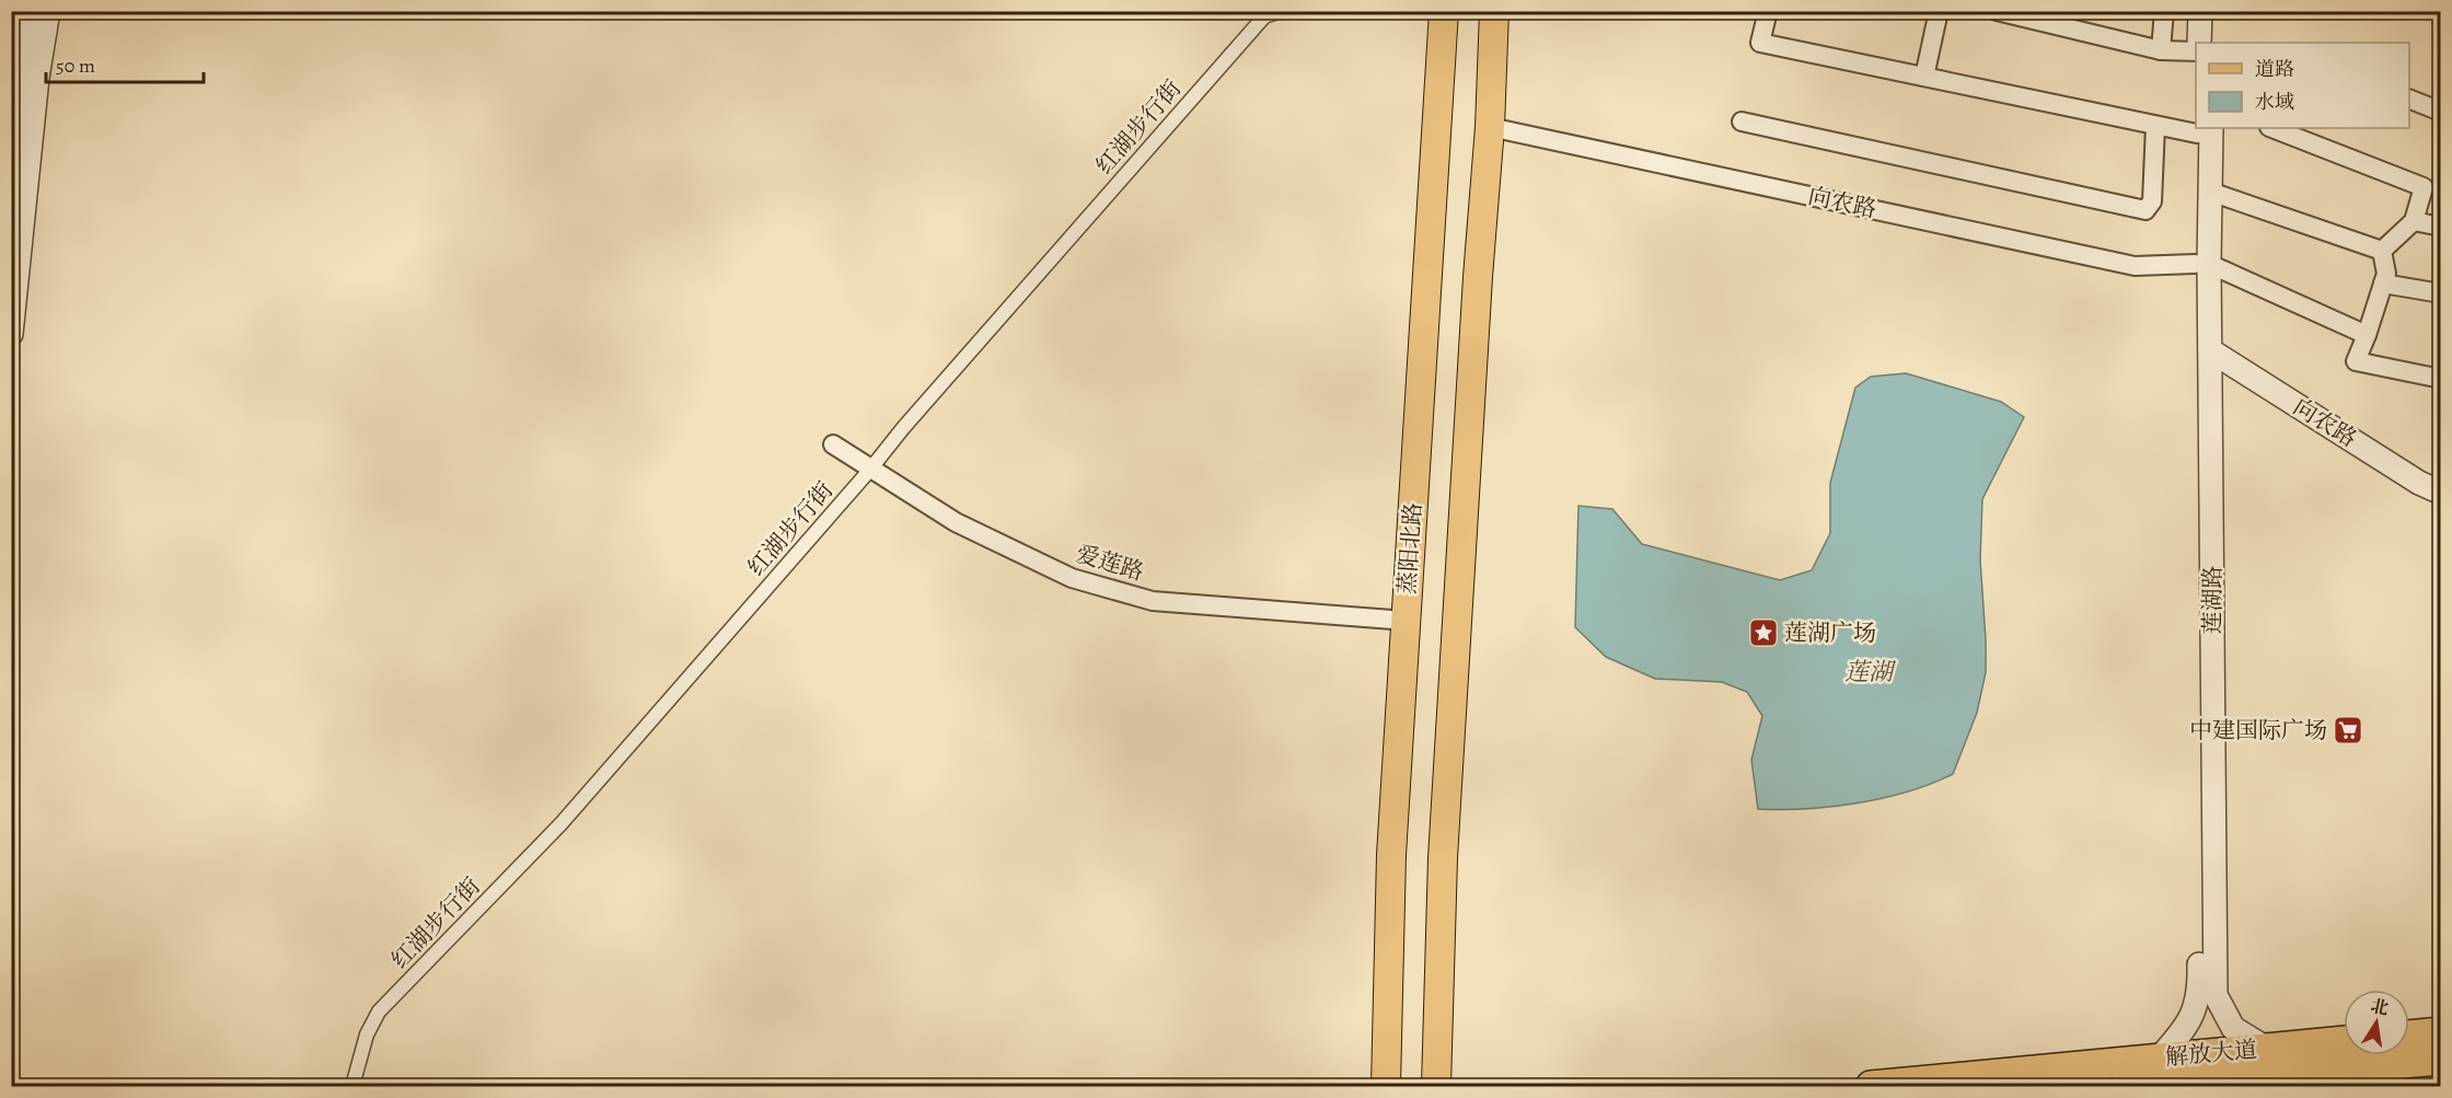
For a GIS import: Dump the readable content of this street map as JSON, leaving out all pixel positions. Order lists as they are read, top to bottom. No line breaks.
{"streets":{"highway":["解放大道"],"main road":["蒸阳北路"],"street":["红湖步行街","向农路","爱莲路","莲湖路"]},"crossings":[["红湖步行街","爱莲路"],["向农路","莲湖路"],["蒸阳北路","爱莲路"],["莲湖路","解放大道"]],"water":["莲湖"],"places":{"place":["莲湖广场"],"supermarket":["中建国际广场"]},"legend":["道路","水域"],"scale_bar":"50 m","north":"top"}
